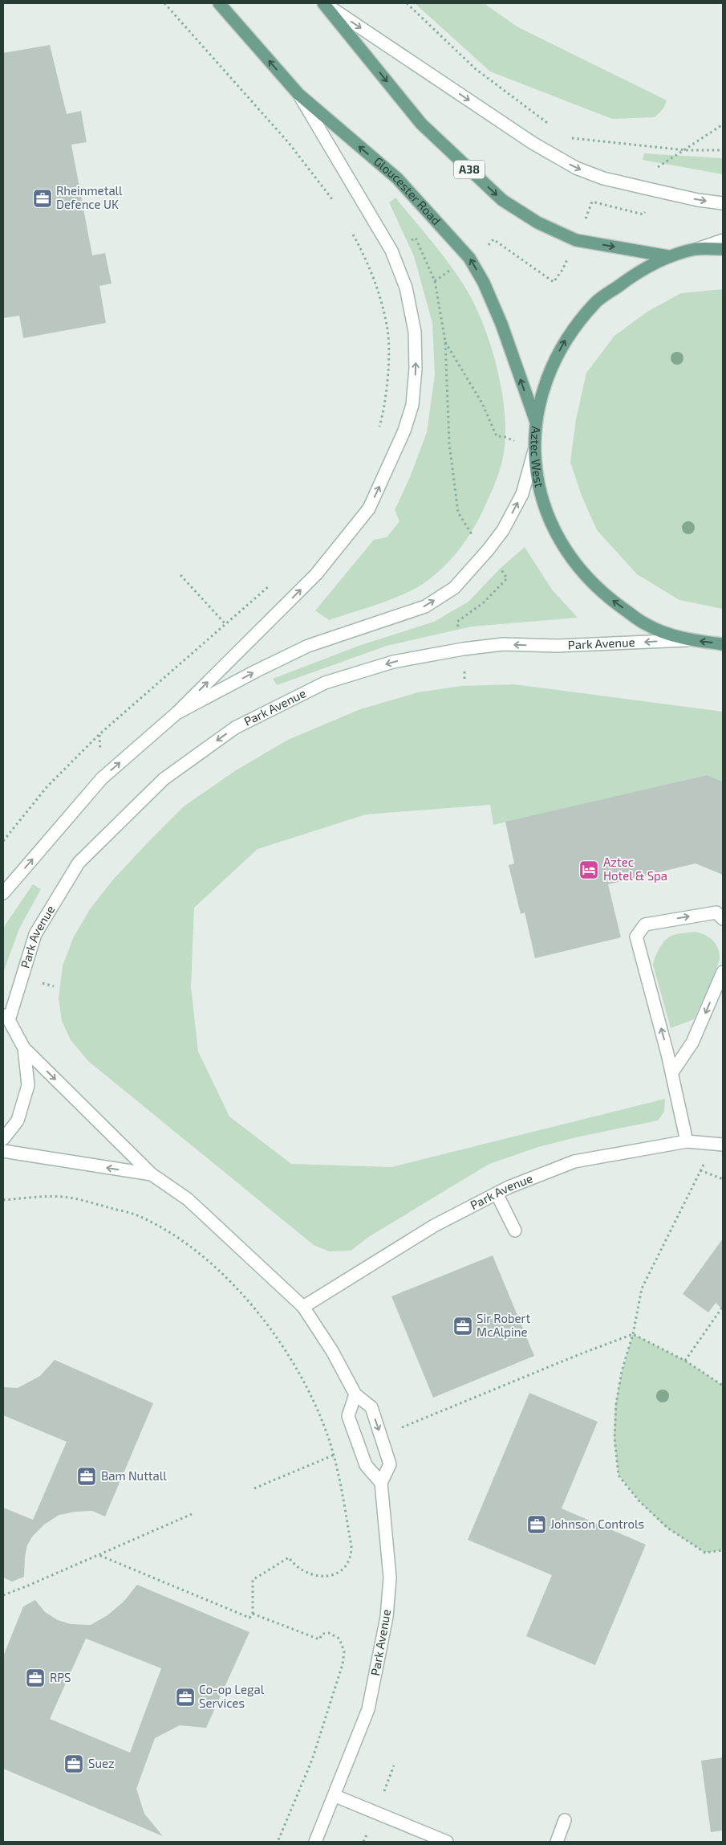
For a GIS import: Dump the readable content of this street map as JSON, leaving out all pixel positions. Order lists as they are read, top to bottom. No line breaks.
{"streets":{"main road":["A38","Gloucester Road","Aztec West"],"street":["Park Avenue"]},"crossings":[["A38","Aztec West"],["Gloucester Road","Aztec West"],["Aztec West","Park Avenue"]],"places":{"office":["Rheinmetall Defence UK","Sir Robert McAlpine","Bam Nuttall","Johnson Controls","RPS","Co-op Legal Services","Suez"],"hotel":["Aztec Hotel & Spa"]}}
